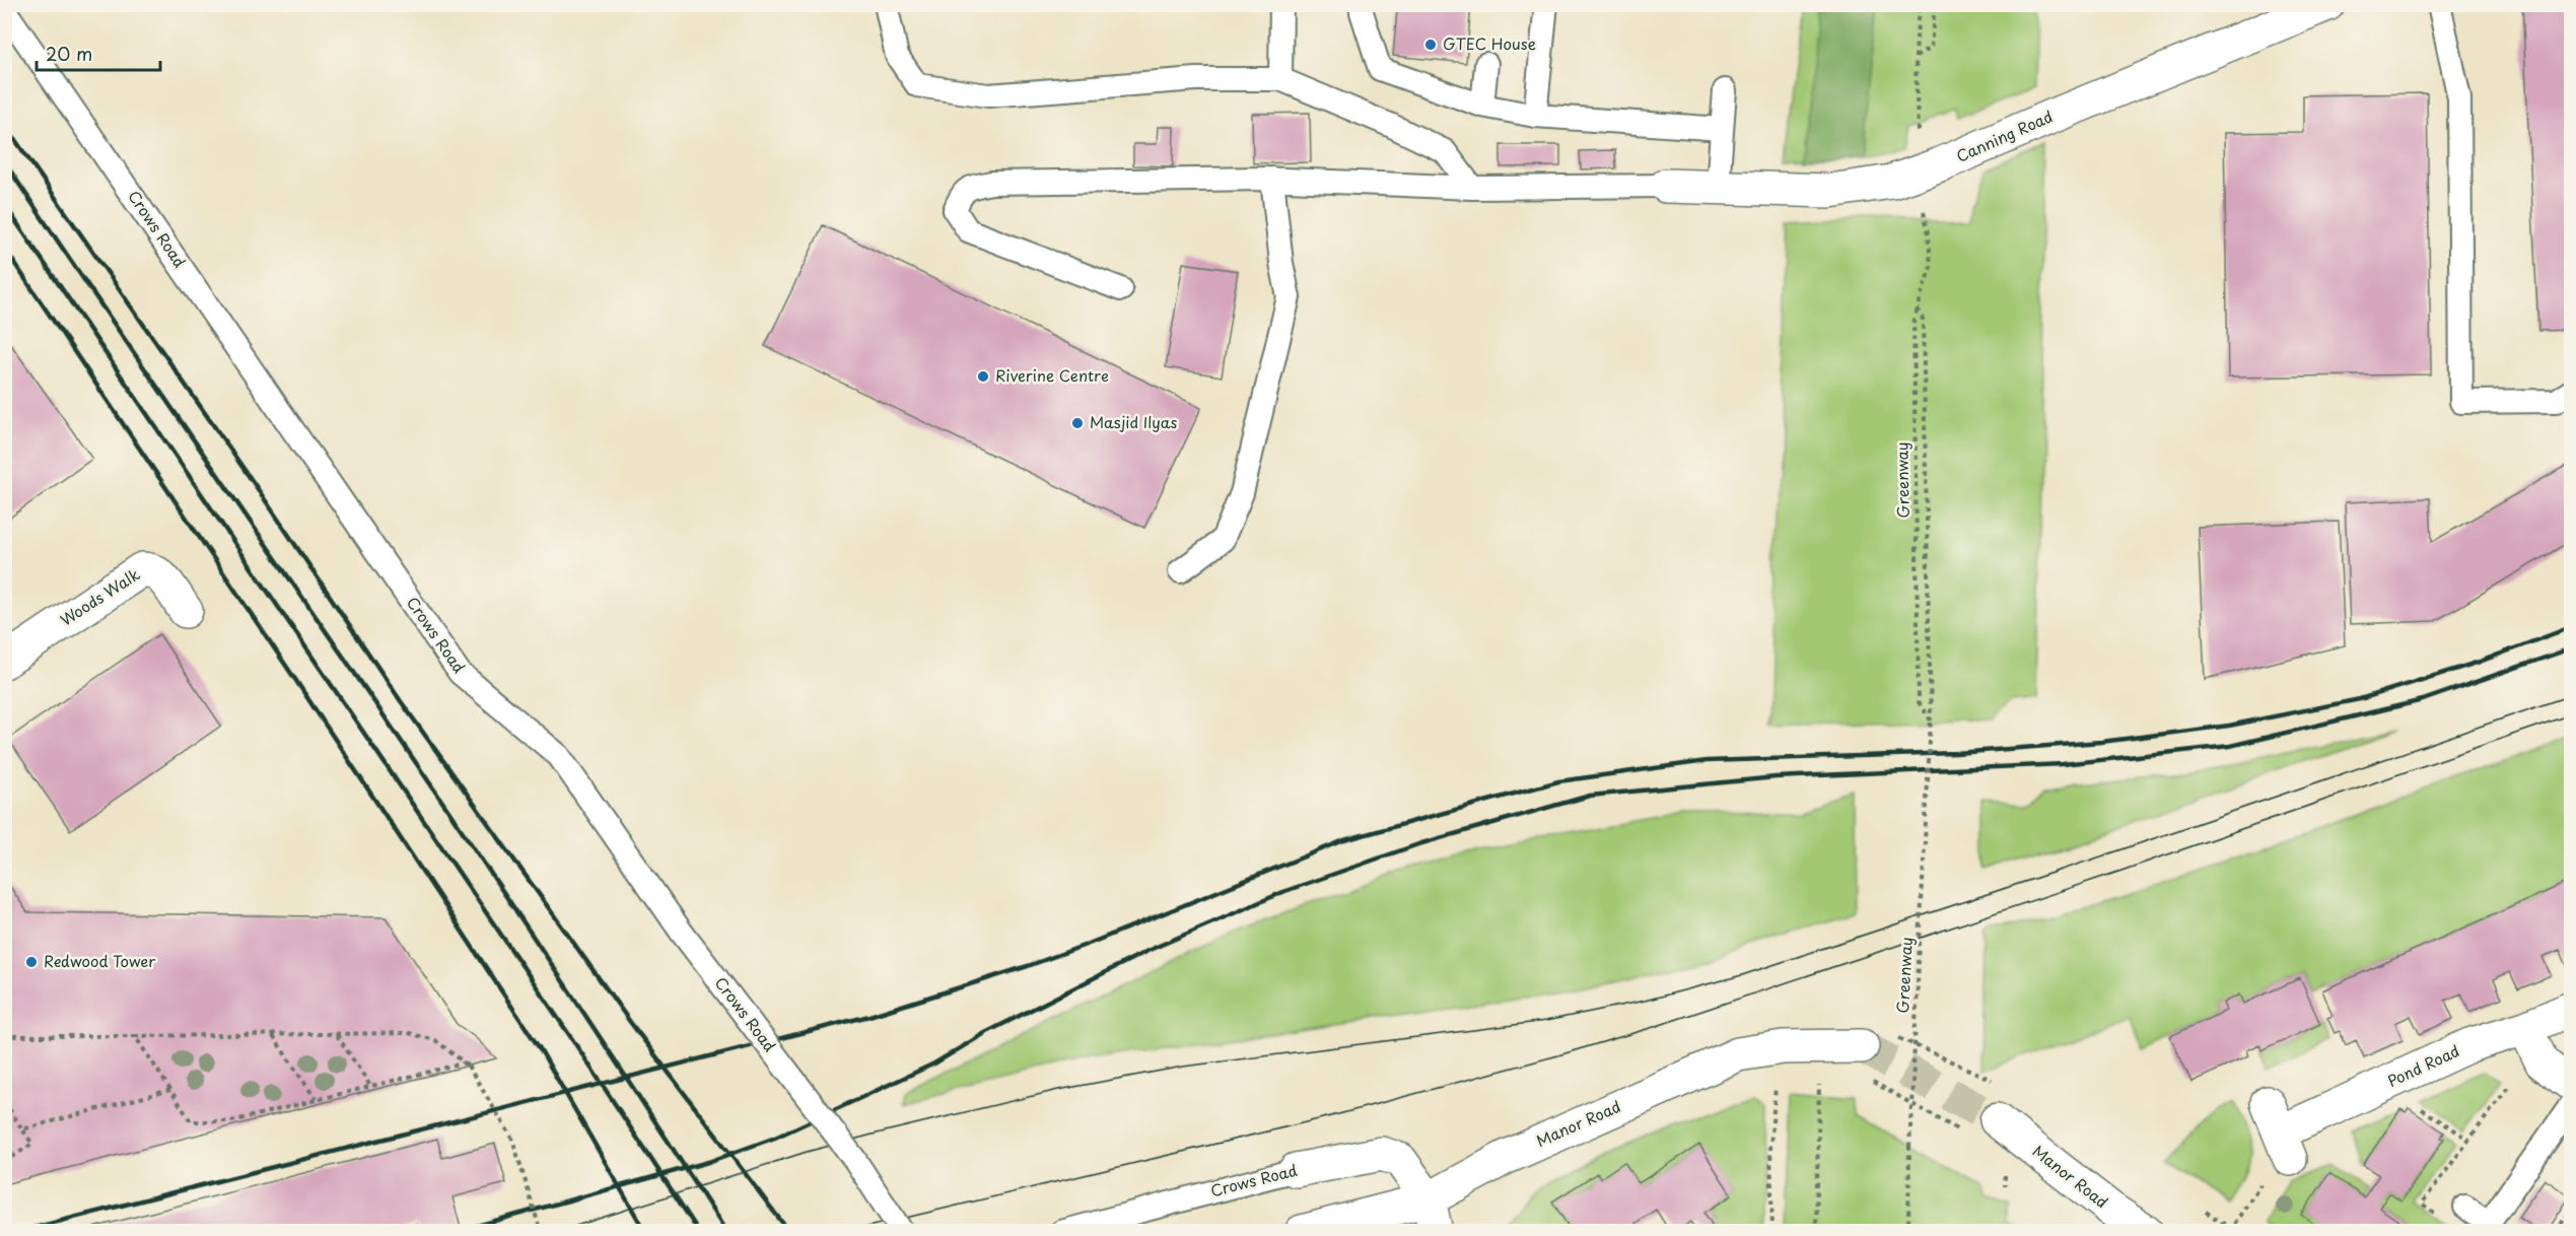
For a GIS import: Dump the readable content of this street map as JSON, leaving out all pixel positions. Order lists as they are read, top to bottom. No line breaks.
{"streets":{"street":["Canning Road","Crows Road","Woods Walk","Pond Road","Manor Road"],"path":["Greenway"]},"crossings":[["Crows Road","Manor Road"]],"places":["GTEC House","Riverine Centre","Masjid Ilyas","Redwood Tower"],"scale_bar":"20 m"}
